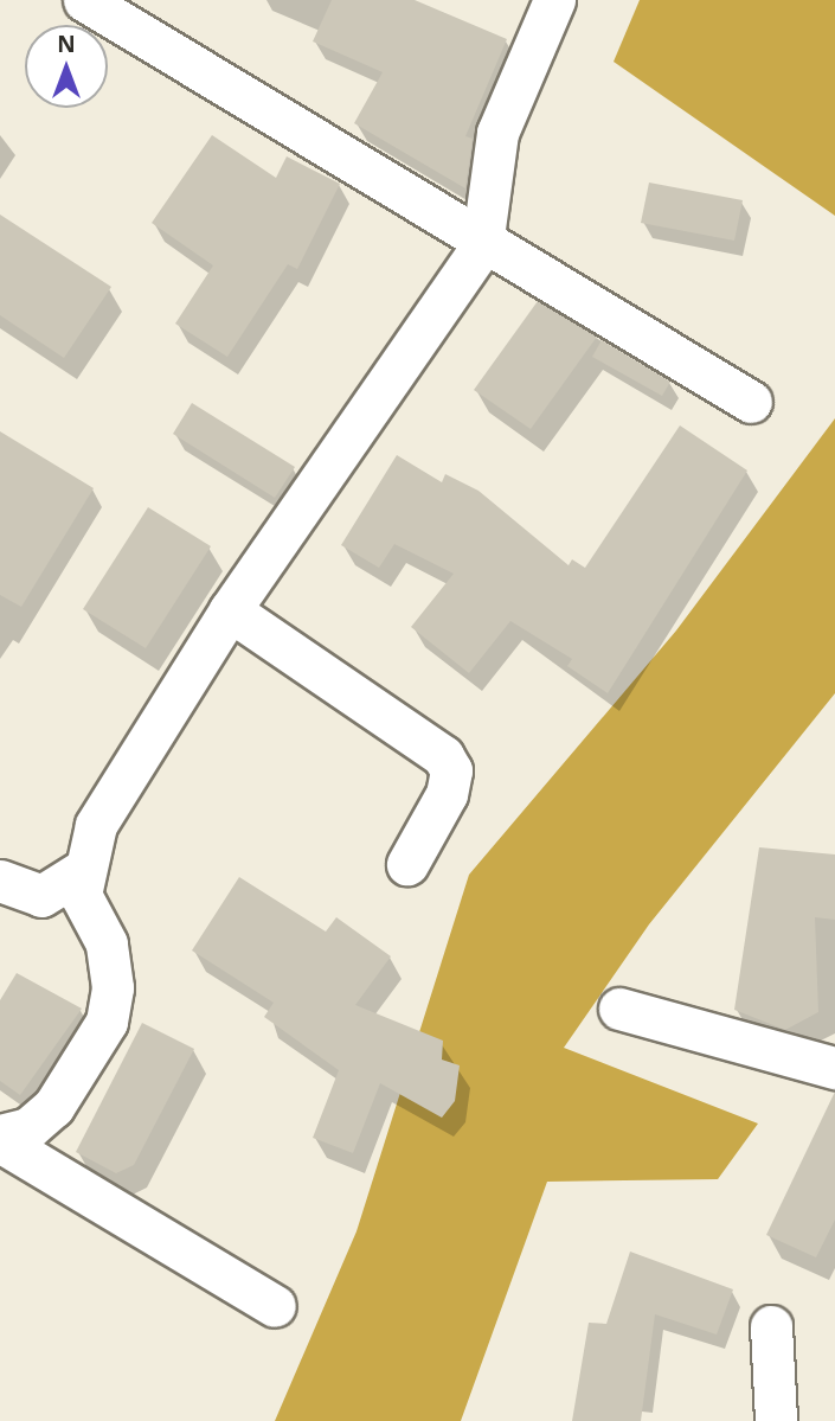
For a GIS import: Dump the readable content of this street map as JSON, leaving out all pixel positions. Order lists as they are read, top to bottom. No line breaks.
{"north":"top"}
